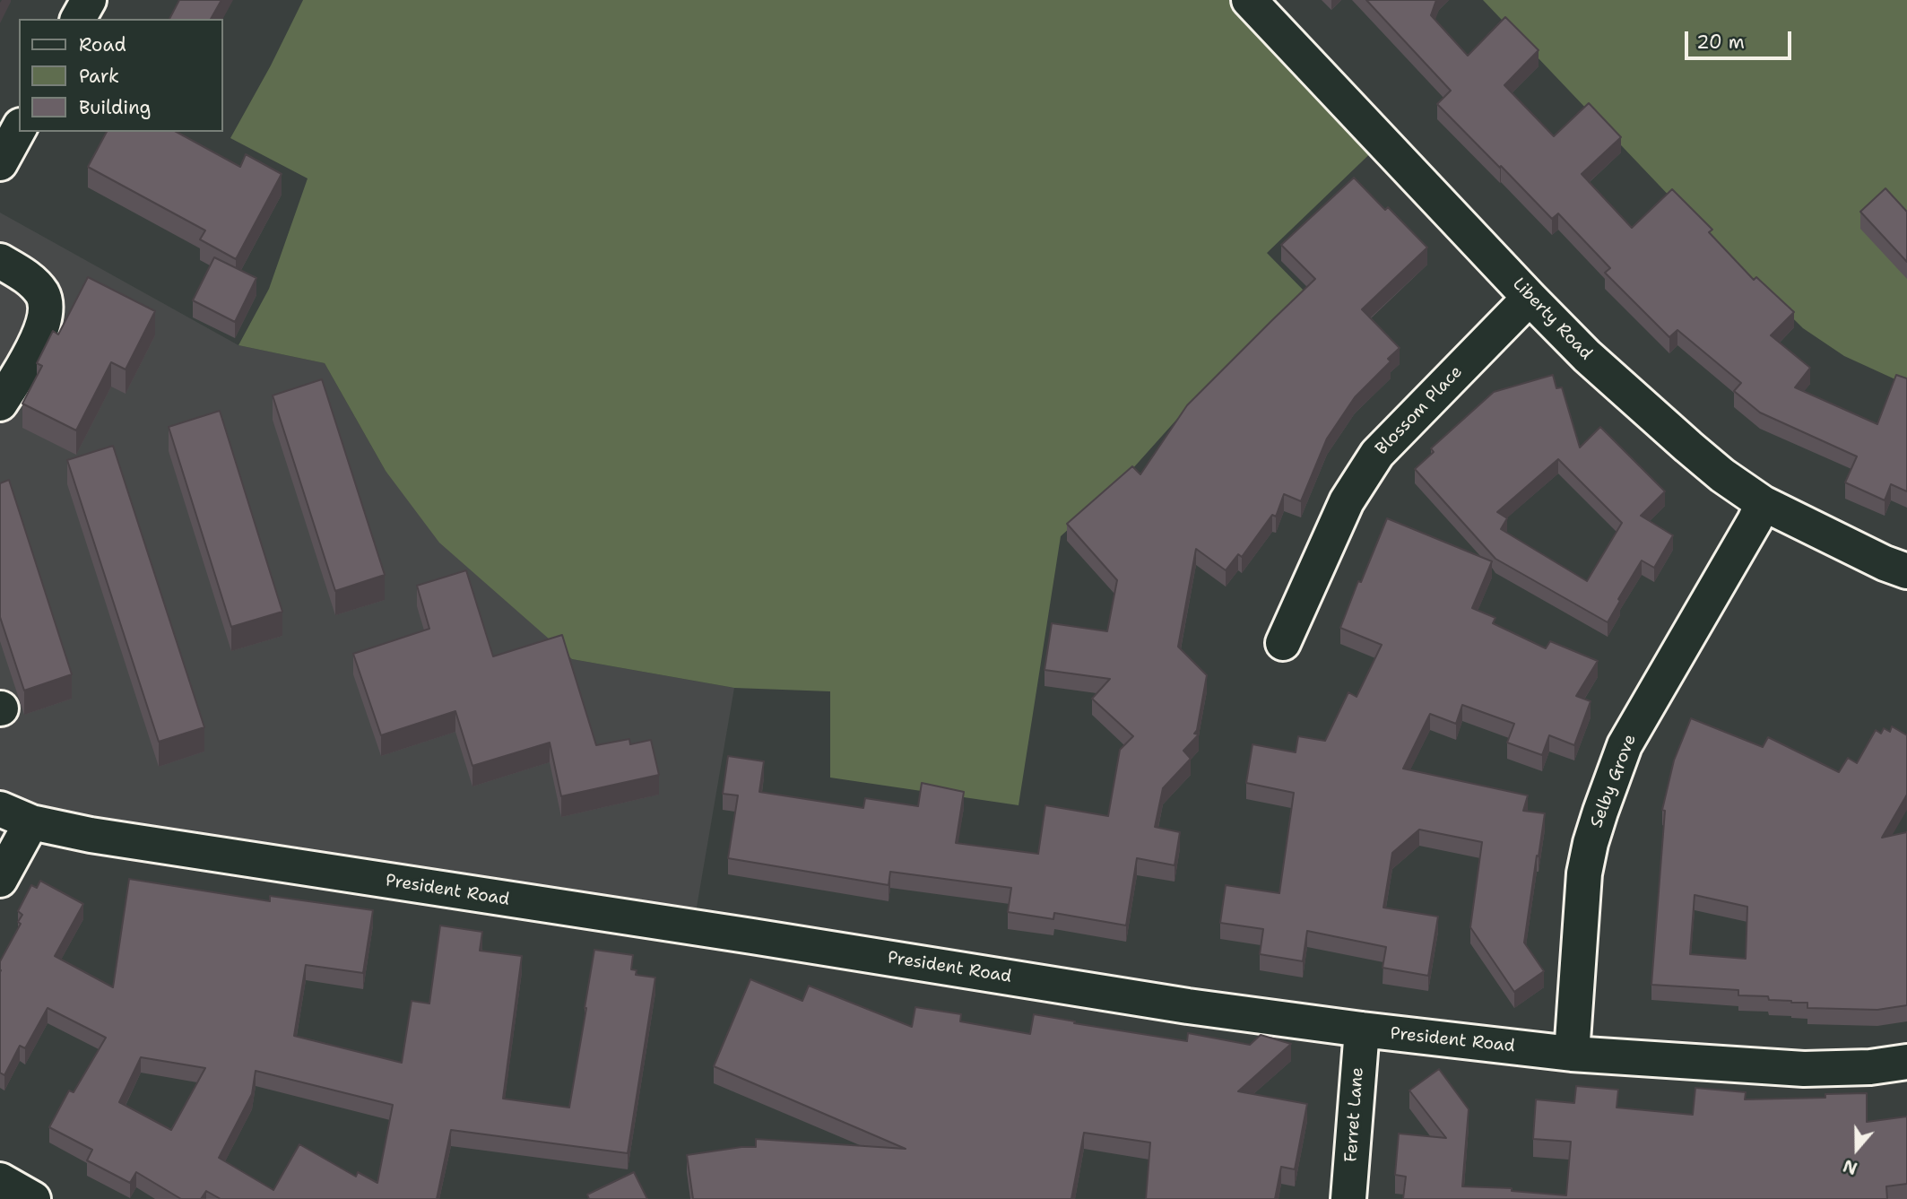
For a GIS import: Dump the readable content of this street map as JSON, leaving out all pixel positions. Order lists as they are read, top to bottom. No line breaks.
{"streets":{"street":["Liberty Road","Blossom Place","Selby Grove","President Road","Ferret Lane"]},"crossings":[["Liberty Road","Blossom Place"],["Liberty Road","Selby Grove"],["Selby Grove","President Road"],["President Road","Ferret Lane"]],"legend":["Road","Park","Building"],"scale_bar":"20 m","north":"bottom"}
